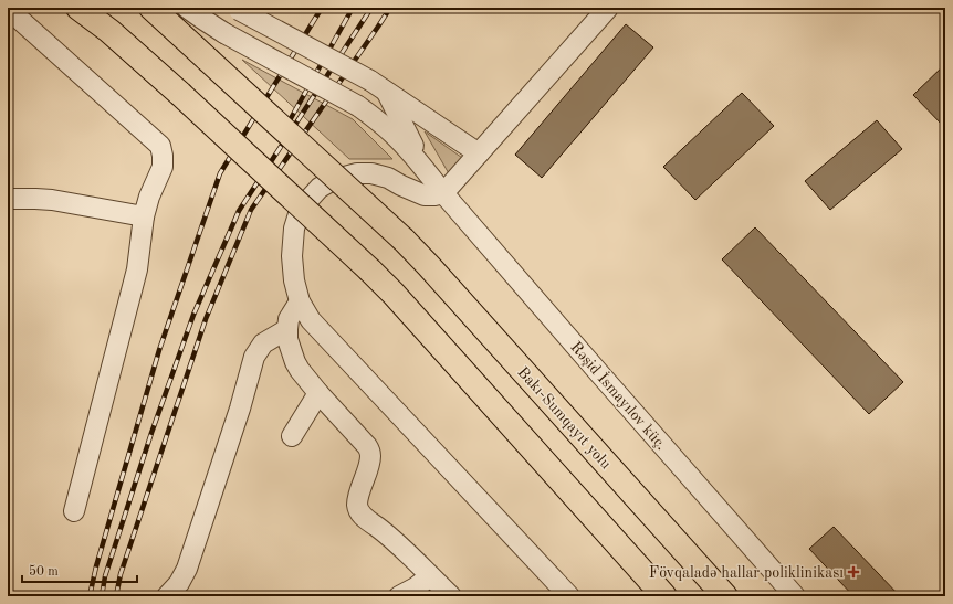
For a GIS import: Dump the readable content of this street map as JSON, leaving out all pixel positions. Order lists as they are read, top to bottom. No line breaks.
{"streets":{"highway":["Bakı-Sumqayıt yolu"],"street":["Rəşid İsmayılov küç."]},"places":{"health":["Fövqaladə hallar poliklinikası"]},"scale_bar":"50 m"}
